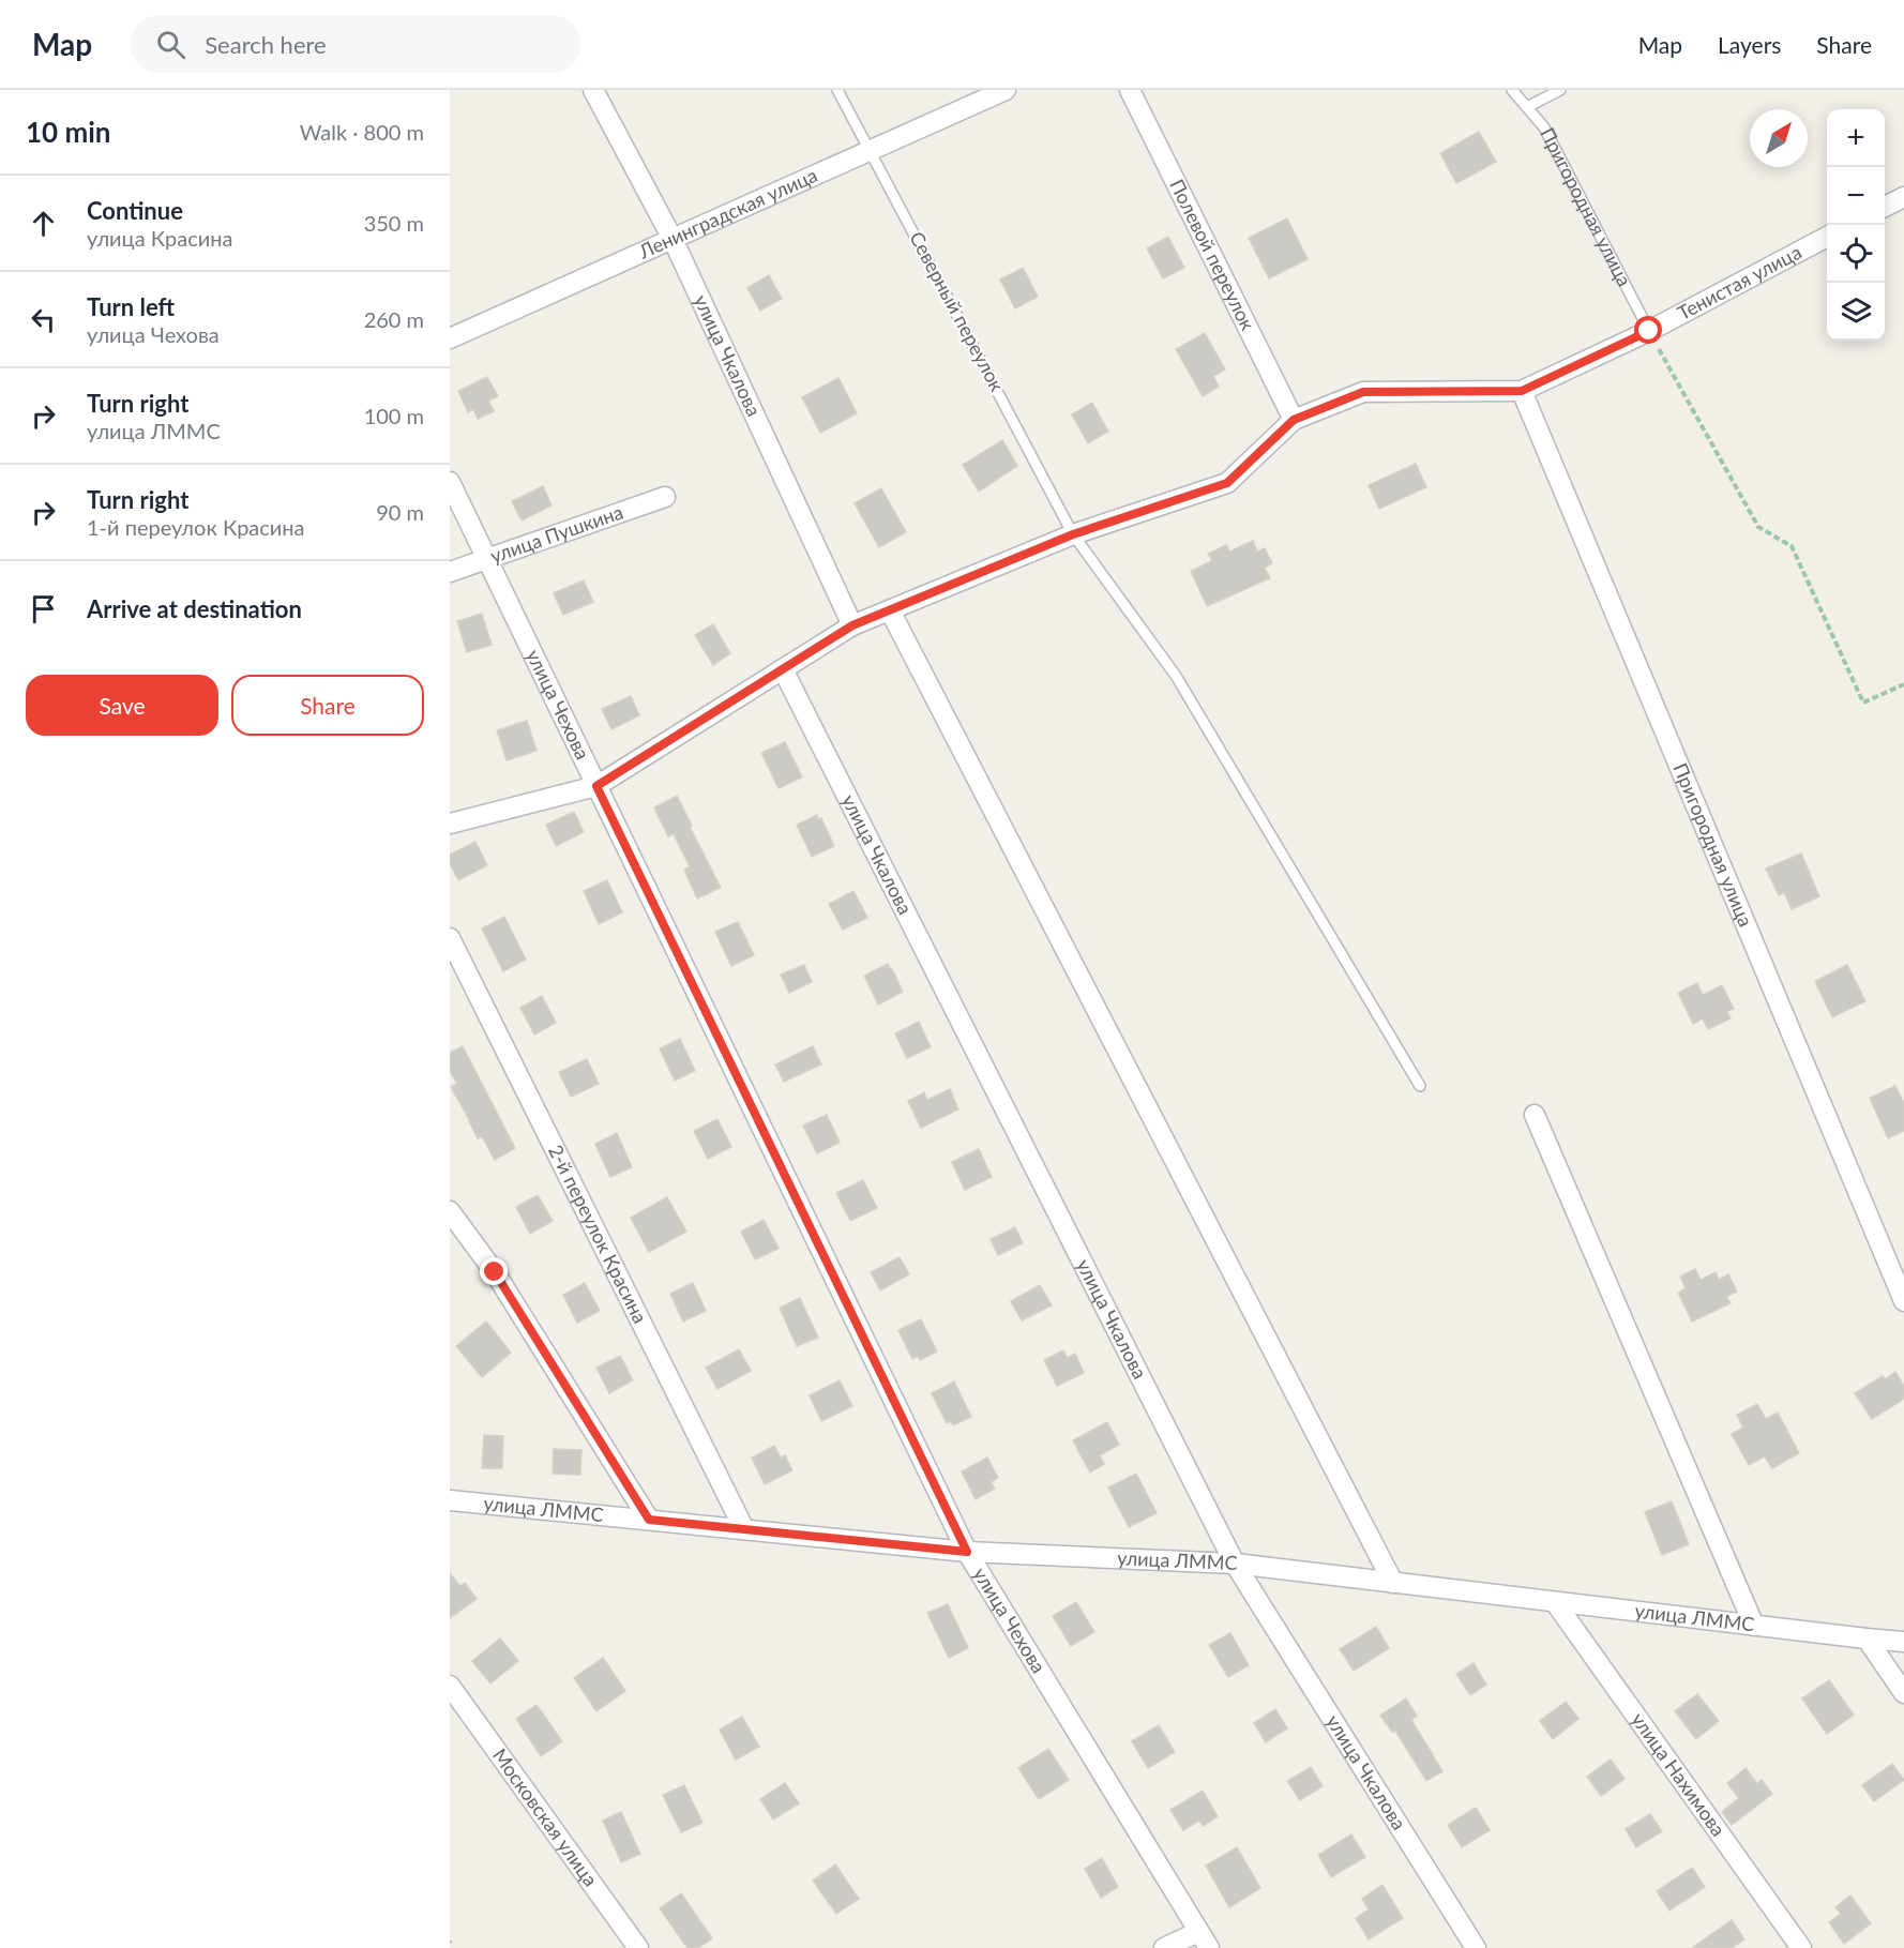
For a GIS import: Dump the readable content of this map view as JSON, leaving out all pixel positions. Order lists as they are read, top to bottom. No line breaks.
{"streets":{"street":["Пригородная улица","Ленинградская улица","Полевой переулок","Тенистая улица","улица Чкалова","улица Пушкина","улица Чехова","2-й переулок Красина","улица ЛММС","улица Нахимова","Московская улица"],"lane":["Северный переулок"]},"crossings":[["Пригородная улица","Тенистая улица"],["Ленинградская улица","Северный переулок"],["Ленинградская улица","улица Чкалова"],["улица Чкалова","улица ЛММС"],["улица Пушкина","улица Чехова"],["улица Чехова","улица ЛММС"],["2-й переулок Красина","улица ЛММС"],["улица ЛММС","улица Нахимова"]],"north":"top right","page":{"header":"Map","search":"Search here","nav":["Map","Layers","Share"],"heading":["10 min","Walk · 800 m"],"map_buttons":["+","−"],"list":[["Continue","улица Красина","350 m"],["Turn left","улица Чехова","260 m"],["Turn right","улица ЛММС","100 m"],["Turn right","1-й переулок Красина","90 m"],"Arrive at destination"],"buttons":["Save","Share"]}}
